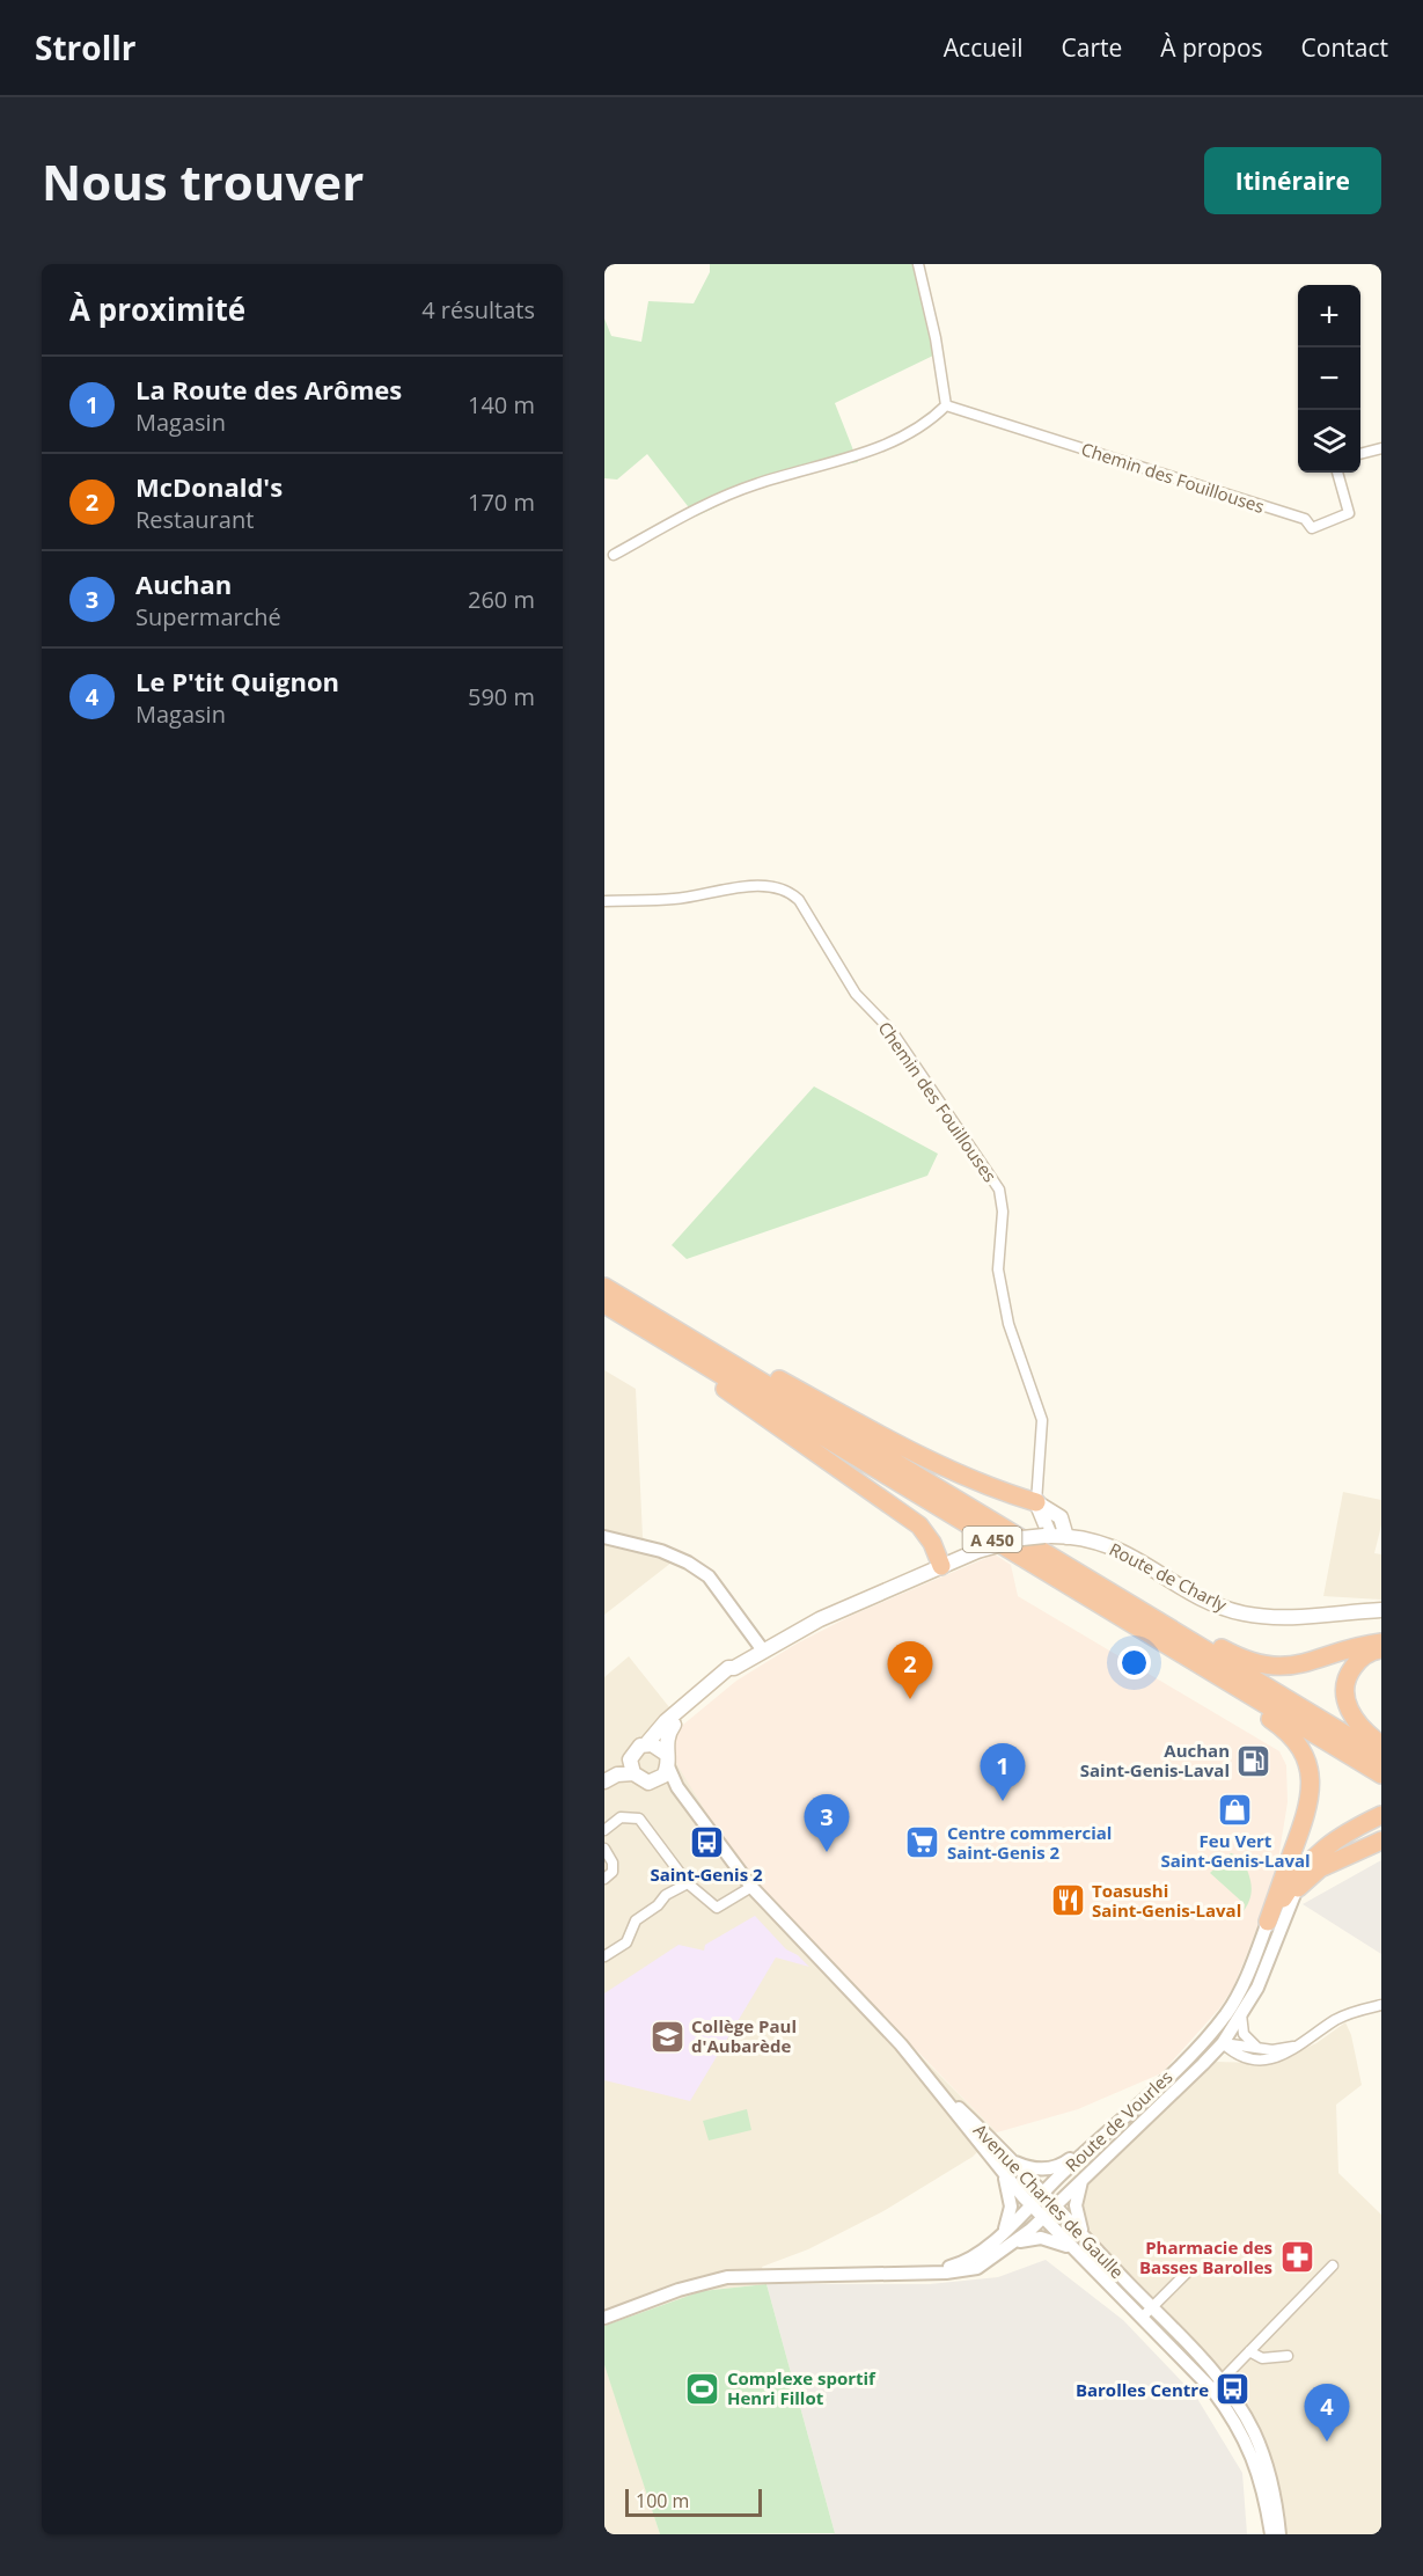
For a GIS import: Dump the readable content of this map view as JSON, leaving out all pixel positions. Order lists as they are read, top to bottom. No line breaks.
{"streets":{"highway":["A 450"],"main road":["Route de Charly"],"street":["Chemin des Fouillouses","Route de Vourles","Avenue Charles de Gaulle"]},"crossings":[["Route de Charly","Avenue Charles de Gaulle"],["Route de Vourles","Avenue Charles de Gaulle"]],"places":{"fuel station":["Auchan Saint-Genis-Laval"],"shop":["Feu Vert Saint-Genis-Laval"],"bus stop":["Saint-Genis 2","Barolles Centre"],"supermarket":["Centre commercial Saint-Genis 2"],"restaurant":["Toasushi Saint-Genis-Laval"],"school or university":["Collège Paul d'Aubarède"],"pharmacy":["Pharmacie des Basses Barolles"],"sports":["Complexe sportif Henri Fillot"]},"scale_bar":"100 m","page":{"header":"Strollr","nav":["Accueil","Carte","À propos","Contact"],"buttons":"Itinéraire","title":"Nous trouver","heading":["À proximité","4 résultats"],"map_buttons":["+","−"],"list":[{"mark":"1","name":"La Route des Arômes","note":"Magasin","value":"140 m"},{"mark":"2","name":"McDonald's","note":"Restaurant","value":"170 m"},{"mark":"3","name":"Auchan","note":"Supermarché","value":"260 m"},{"mark":"4","name":"Le P'tit Quignon","note":"Magasin","value":"590 m"}],"pins":["2","1","3","4"],"scale":"100 m"}}
